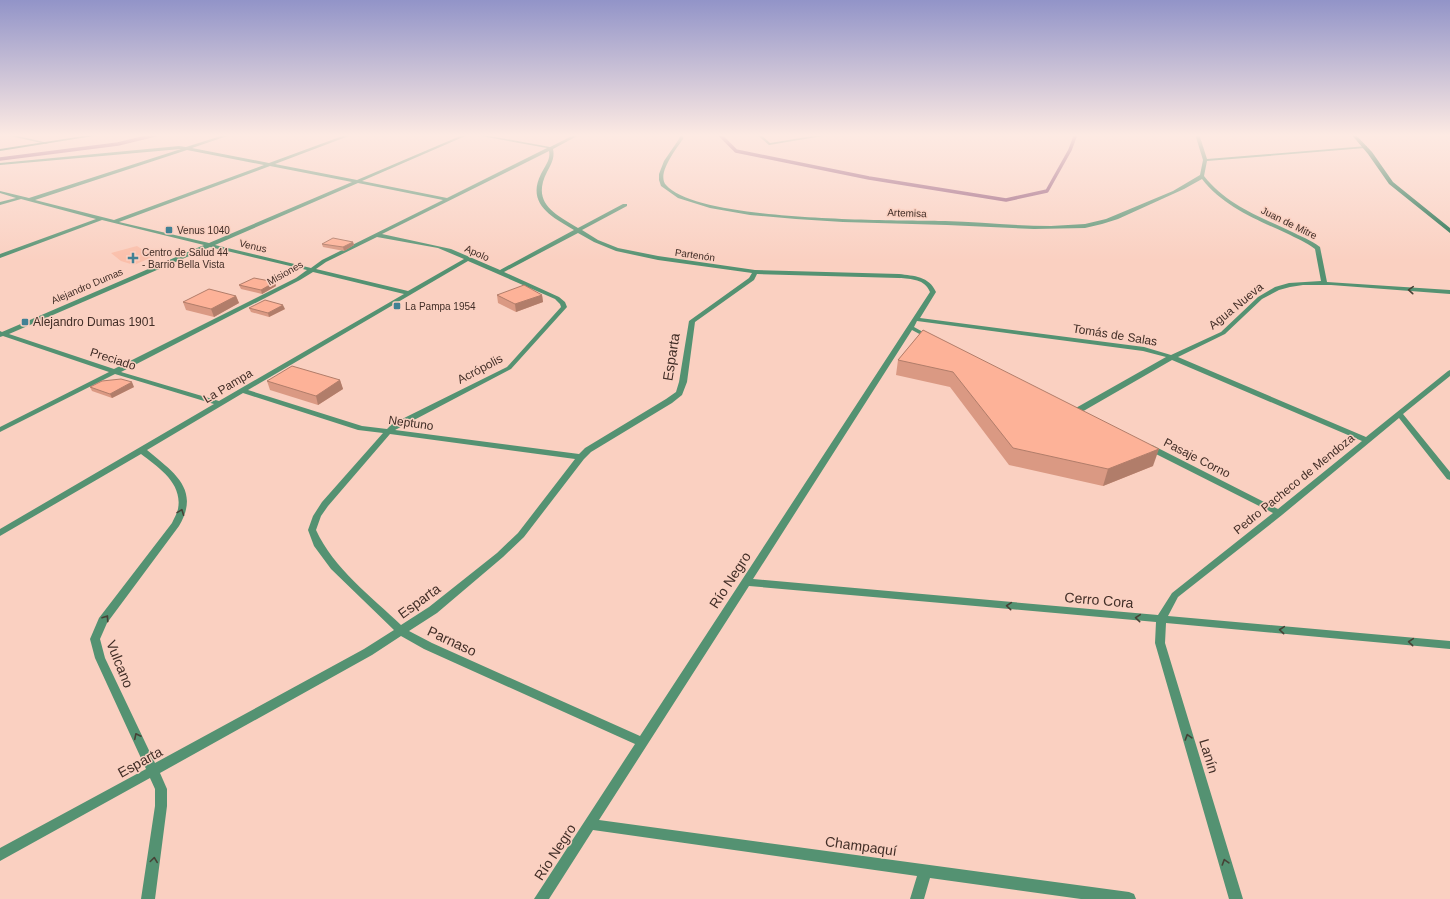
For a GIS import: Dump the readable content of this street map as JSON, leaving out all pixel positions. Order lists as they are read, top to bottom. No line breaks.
{"streets":{"street":["Artemisa","Juan de Mitre","Venus","Apolo","Partenón","Misiones","Alejandro Dumas","Agua Nueva","Tomás de Salas","Esparta","Preciado","Acrópolis","La Pampa","Neptuno","Pasaje Corno","Pedro Pacheco de Mendoza","Río Negro","Cerro Cora","Parnaso","Vulcano","Lanín","Champaquí"]},"crossings":[["Artemisa","Juan de Mitre"],["Juan de Mitre","Agua Nueva"],["Venus","Misiones"],["Venus","Alejandro Dumas"],["Venus","La Pampa"],["Apolo","Misiones"],["Apolo","Acrópolis"],["Apolo","La Pampa"],["Partenón","Esparta"],["Partenón","Río Negro"],["Misiones","Preciado"],["Alejandro Dumas","Preciado"],["Agua Nueva","Tomás de Salas"],["Tomás de Salas","Pedro Pacheco de Mendoza"],["Tomás de Salas","Río Negro"],["Esparta","Neptuno"],["Esparta","Parnaso"],["Esparta","Vulcano"],["Preciado","La Pampa"],["Acrópolis","Neptuno"],["Acrópolis","Parnaso"],["La Pampa","Neptuno"],["La Pampa","Vulcano"],["Neptuno","Parnaso"],["Pasaje Corno","Pedro Pacheco de Mendoza"],["Pedro Pacheco de Mendoza","Cerro Cora"],["Pedro Pacheco de Mendoza","Lanín"],["Río Negro","Cerro Cora"],["Río Negro","Parnaso"],["Río Negro","Champaquí"],["Cerro Cora","Lanín"]],"one_way":["Cerro Cora","Vulcano","Lanín"],"places":{"transit":["Venus 1040","La Pampa 1954","Alejandro Dumas 1901"],"health":["Centro de Salud 44 - Barrio Bella Vista"]}}
